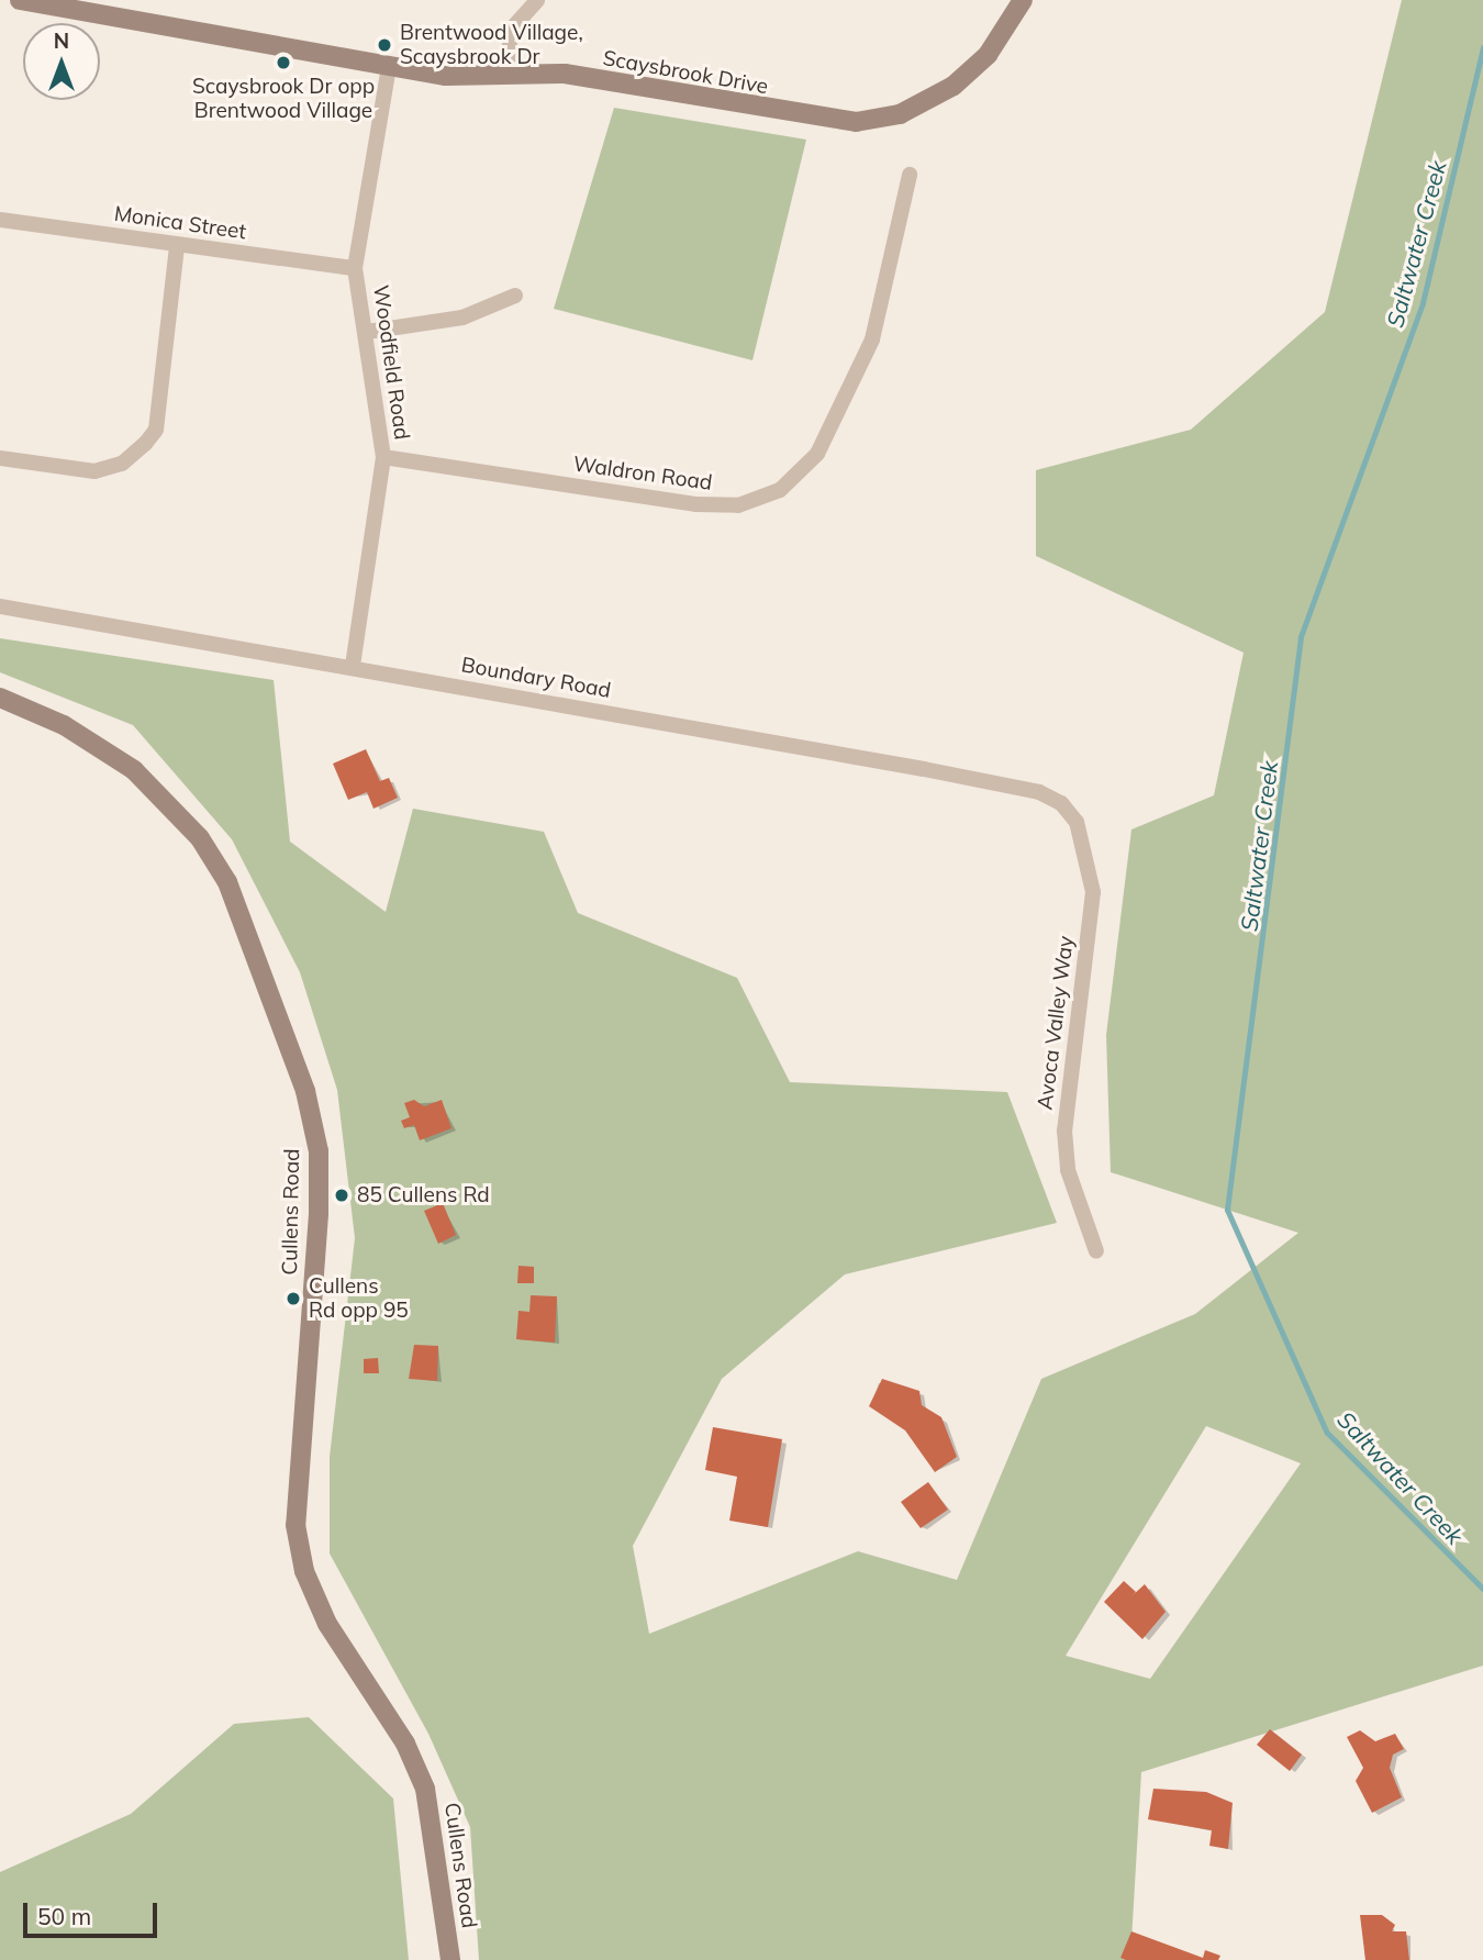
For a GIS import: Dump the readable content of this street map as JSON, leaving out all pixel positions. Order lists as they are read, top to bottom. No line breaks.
{"streets":{"main road":["Scaysbrook Drive","Cullens Road"],"street":["Monica Street","Woodfield Road","Waldron Road","Boundary Road","Avoca Valley Way"]},"crossings":[["Scaysbrook Drive","Woodfield Road"],["Monica Street","Woodfield Road"],["Woodfield Road","Waldron Road"],["Woodfield Road","Boundary Road"],["Boundary Road","Avoca Valley Way"]],"water":["Saltwater Creek"],"places":["Brentwood Village, Scaysbrook Dr","Scaysbrook Dr opp Brentwood Village","85 Cullens Rd","Cullens Rd opp 95"],"scale_bar":"50 m","north":"top"}
